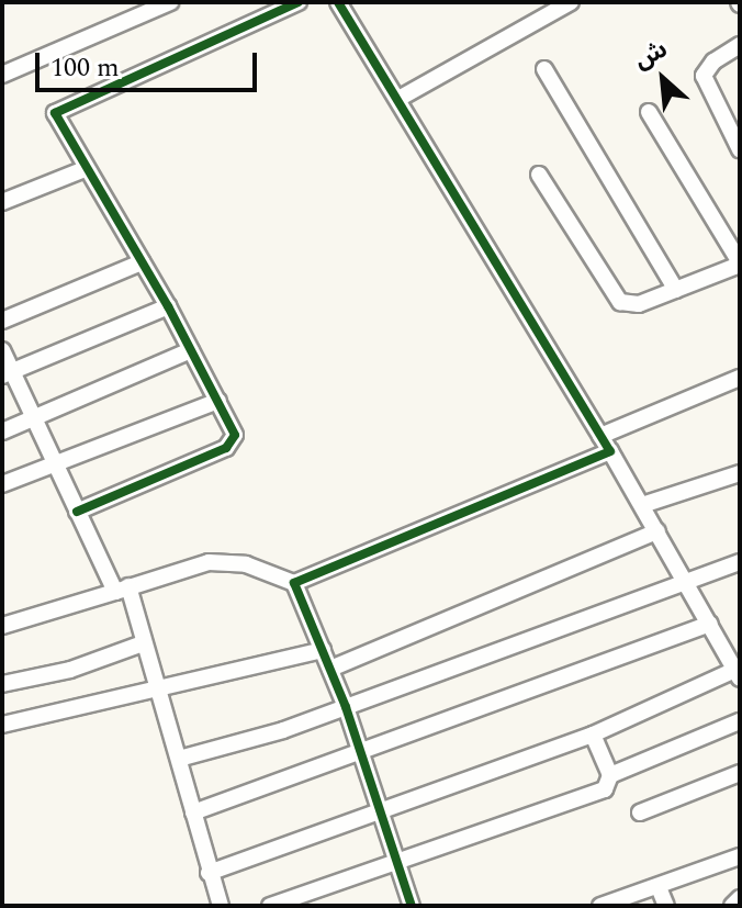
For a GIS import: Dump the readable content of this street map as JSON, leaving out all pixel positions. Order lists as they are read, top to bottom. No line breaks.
{"scale_bar":"100 m","north":"top left"}
